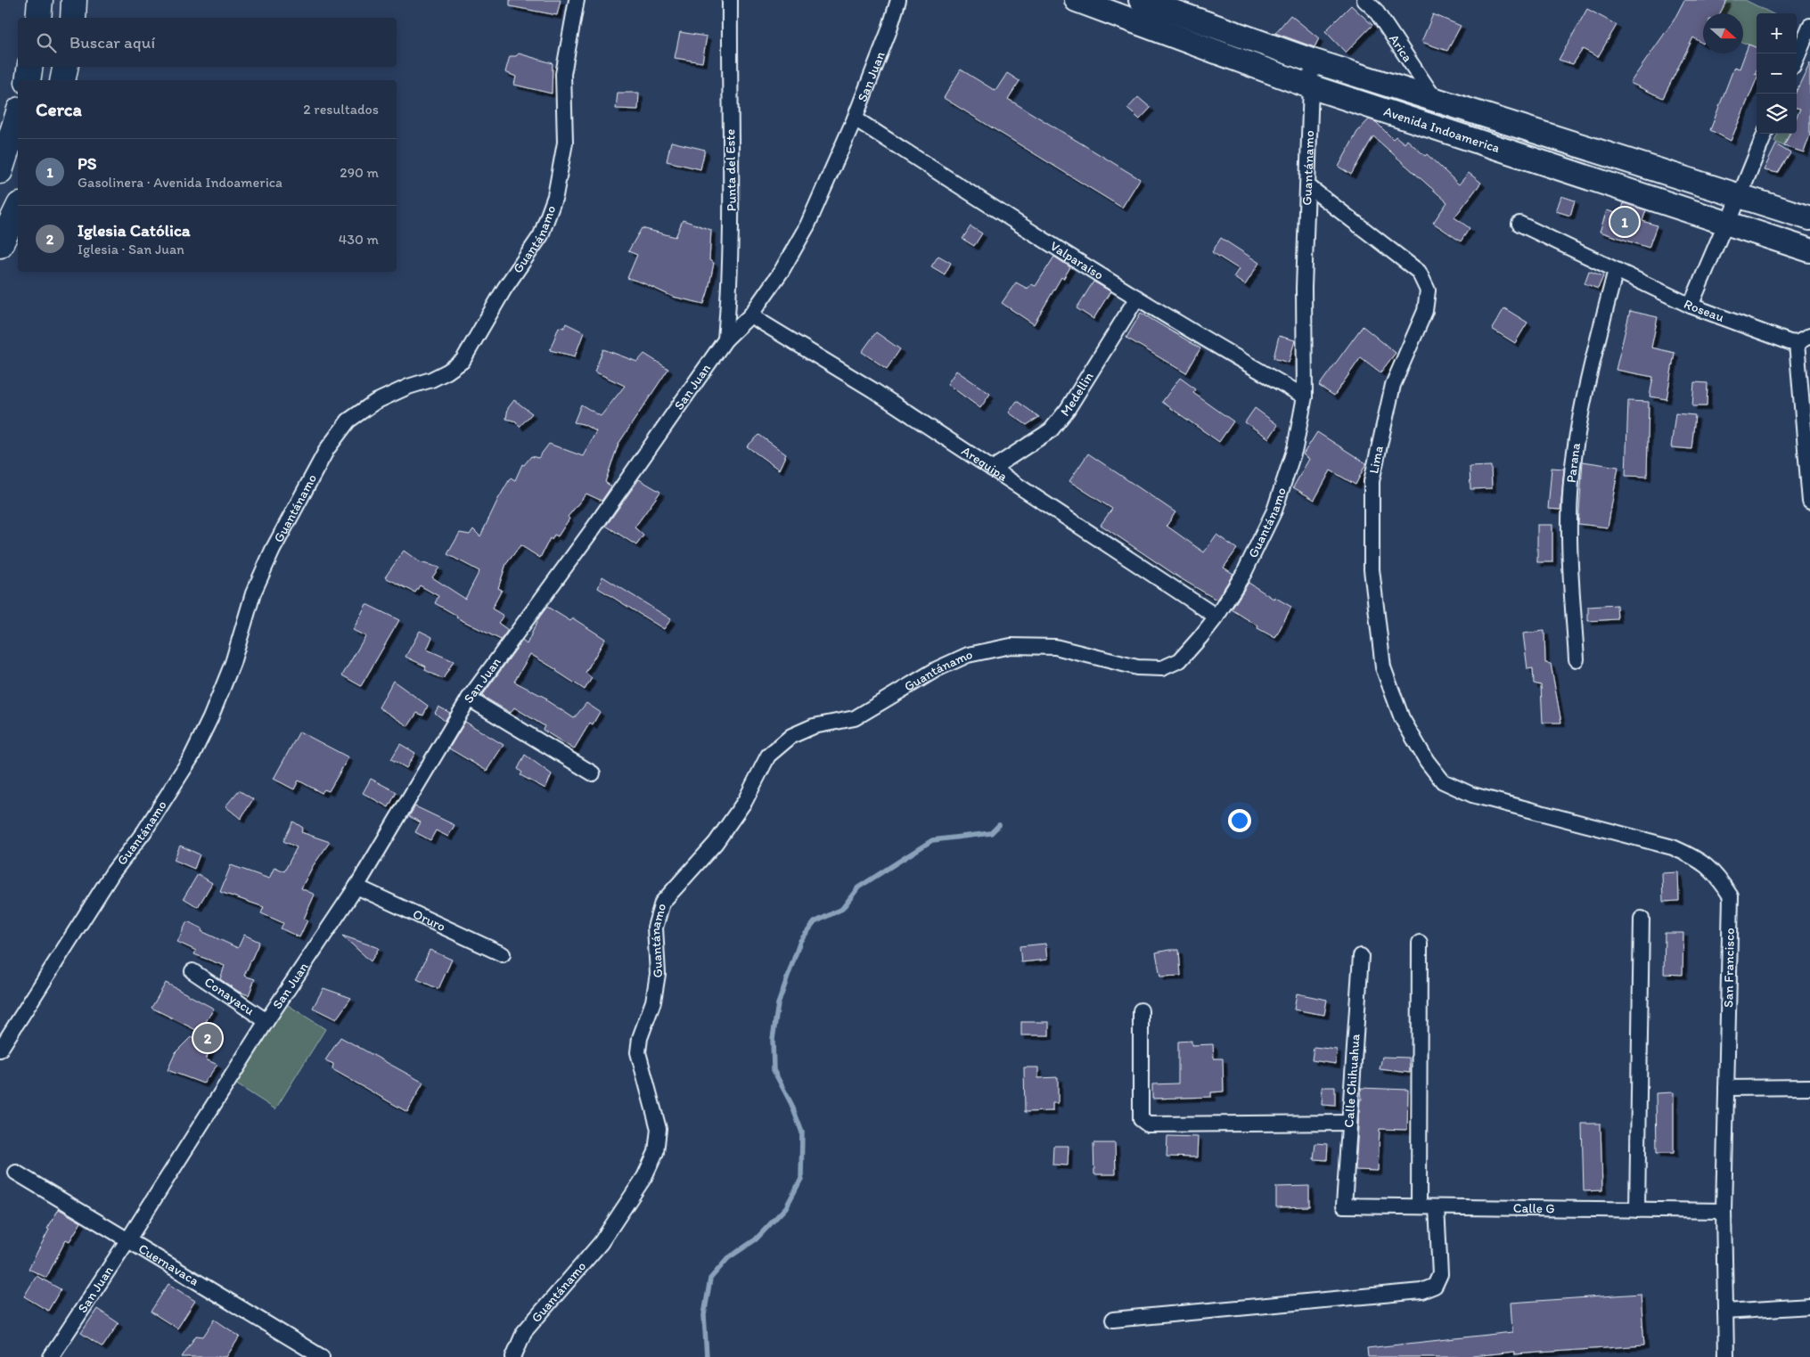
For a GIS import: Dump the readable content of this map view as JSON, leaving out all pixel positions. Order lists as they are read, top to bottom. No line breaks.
{"streets":{"main road":["Avenida Indoamerica"],"street":["Arica","San Juan","Guantánamo","Punta del Este","Valparaíso","Roseau","Medellin","Lima","Parana","Arequipa","Oruro","San Francisco","Conayacu","Calle Chihuahua","Calle G","Cuernavaca"]},"crossings":[["Arica","Avenida Indoamerica"],["San Juan","Punta del Este"],["San Juan","Valparaíso"],["San Juan","Arequipa"],["San Juan","Oruro"],["San Juan","Conayacu"],["San Juan","Cuernavaca"],["Avenida Indoamerica","Guantánamo"],["Guantánamo","Valparaíso"],["Guantánamo","Lima"],["Guantánamo","Arequipa"],["Valparaíso","Medellin"],["Roseau","Parana"],["Medellin","Arequipa"],["Lima","San Francisco"],["San Francisco","Calle G"],["Calle Chihuahua","Calle G"]],"north":"right","page":{"map_buttons":["+","−"],"search":"Buscar aquí","heading":["Cerca","2 resultados"],"list":[{"mark":"1","name":"PS","note":"Gasolinera · Avenida Indoamerica","value":"290 m"},{"mark":"2","name":"Iglesia Católica","note":"Iglesia · San Juan","value":"430 m"}],"pins":["1","2"]}}
